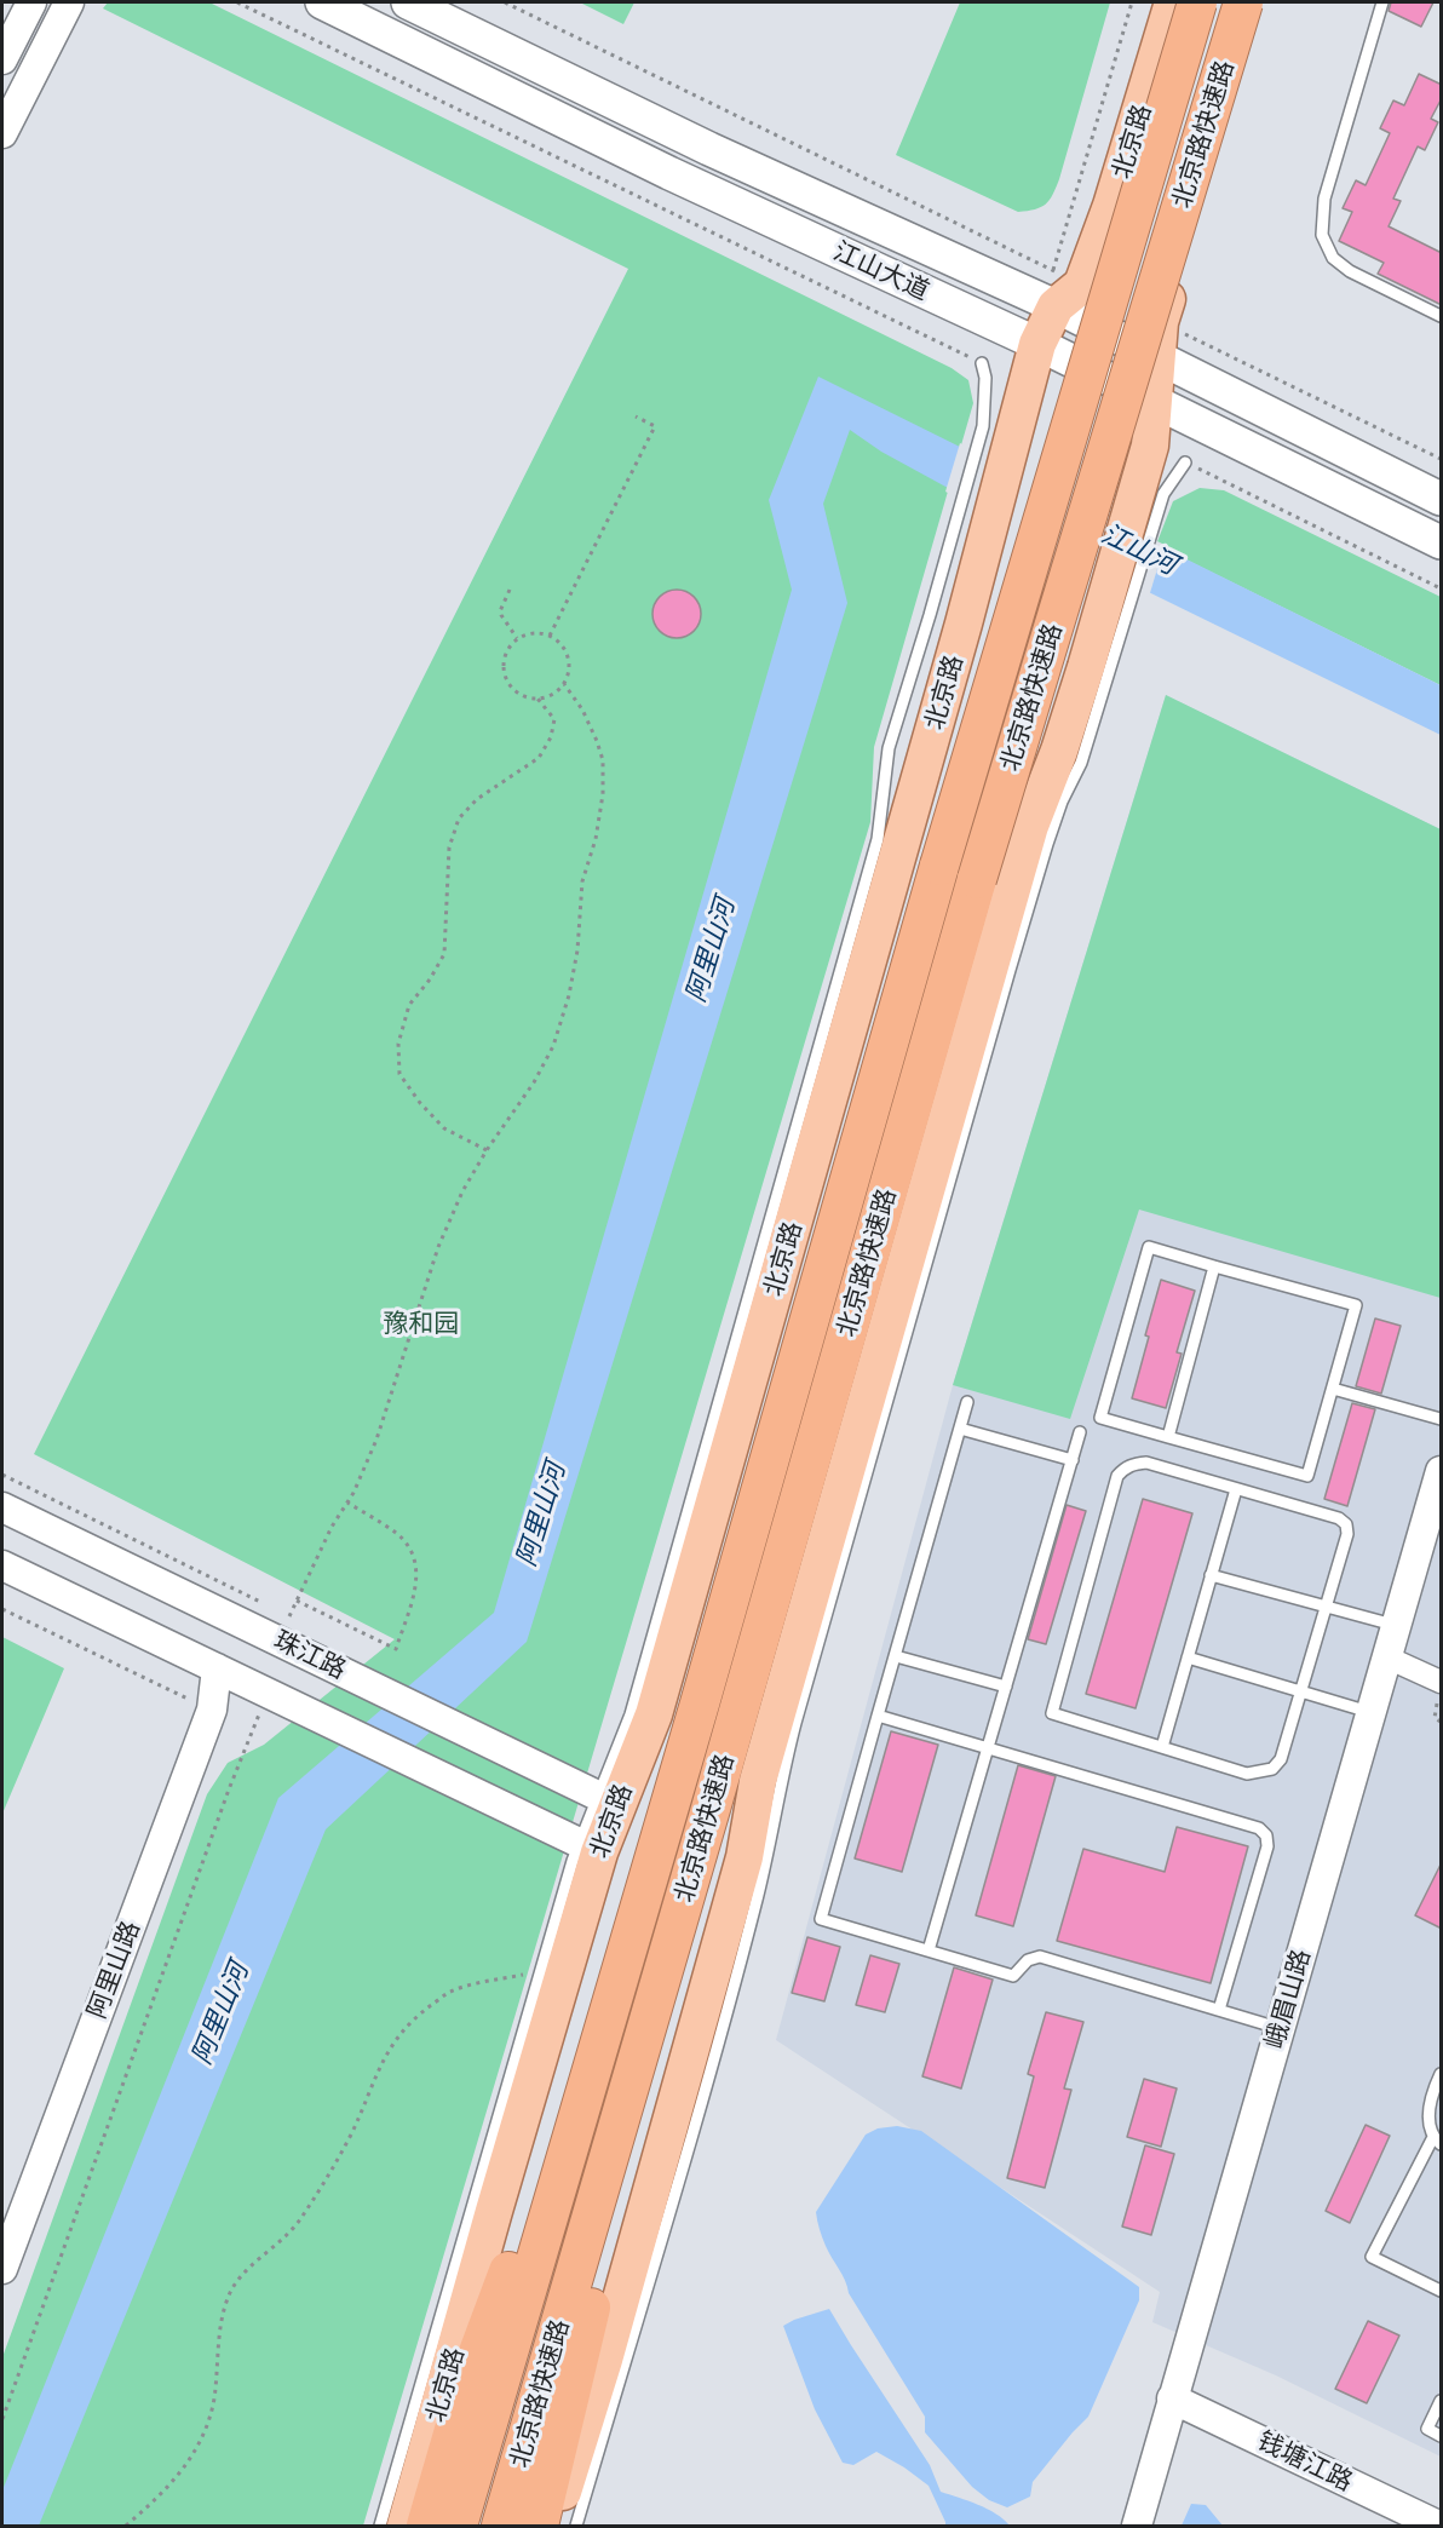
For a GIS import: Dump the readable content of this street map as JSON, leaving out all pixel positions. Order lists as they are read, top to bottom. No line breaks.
{"streets":{"highway":["北京路快速路"],"main road":["北京路","江山大道"],"street":["珠江路","阿里山路","峨眉山路","钱塘江路"]},"crossings":[["北京路","江山大道"],["北京路","珠江路"],["珠江路","阿里山路"],["峨眉山路","钱塘江路"]],"water":["江山河","阿里山河"],"parks":["豫和园"]}
